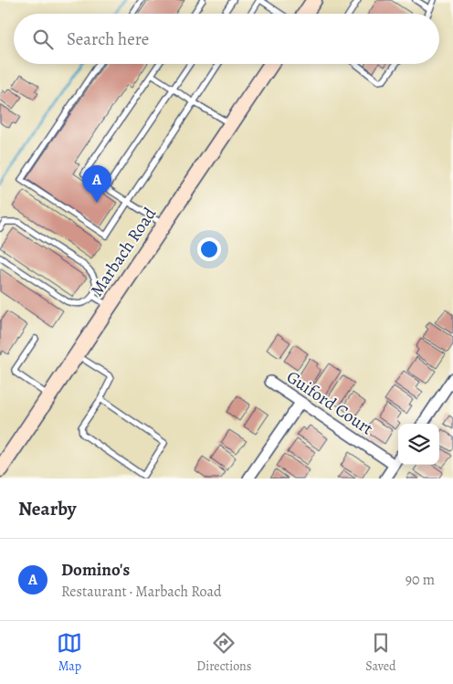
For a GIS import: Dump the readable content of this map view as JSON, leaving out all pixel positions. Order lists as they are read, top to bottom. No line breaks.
{"streets":{"main road":["Marbach Road"],"street":["Guiford Court"]},"page":{"search":"Search here","pins":"A","heading":"Nearby","list":[{"mark":"A","name":"Domino's","note":"Restaurant · Marbach Road","value":"90 m"}],"nav":["Map","Directions","Saved"]}}
